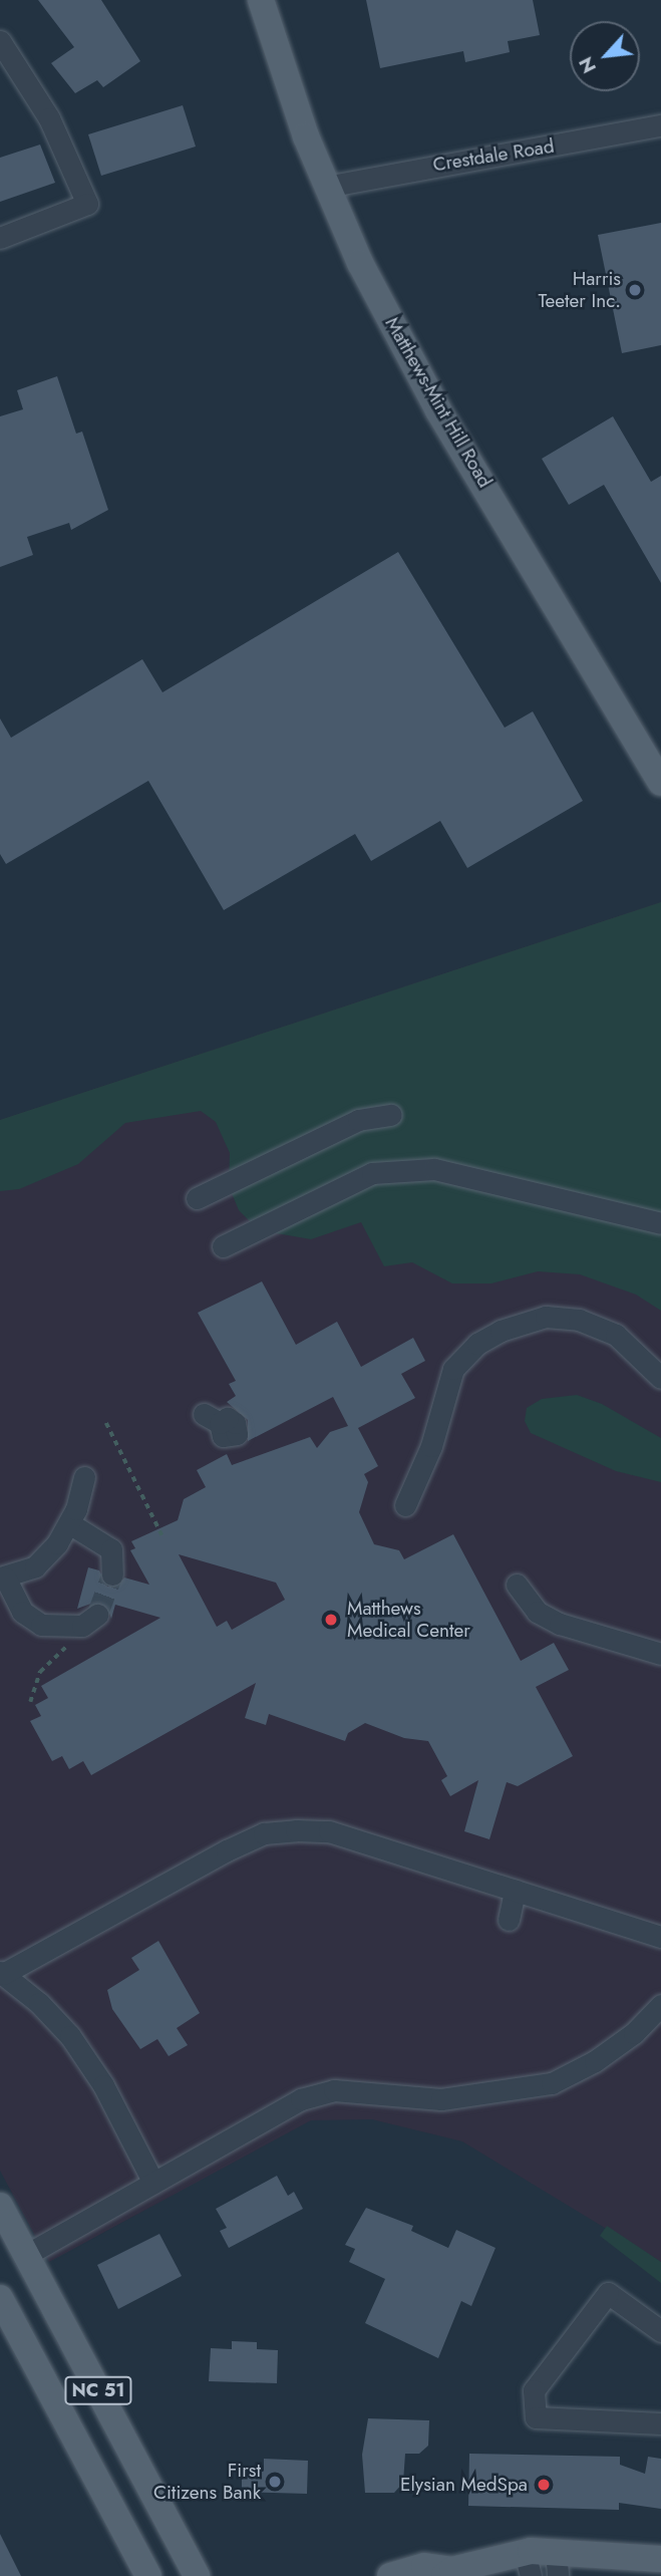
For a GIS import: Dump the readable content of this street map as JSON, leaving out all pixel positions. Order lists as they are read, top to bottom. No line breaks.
{"streets":{"main road":["Matthews-Mint Hill Road","NC 51"],"street":["Crestdale Road"]},"crossings":[["Crestdale Road","Matthews-Mint Hill Road"]],"places":["Harris Teeter Inc.","Matthews Medical Center","First Citizens Bank","Elysian MedSpa"],"north":"bottom left"}
